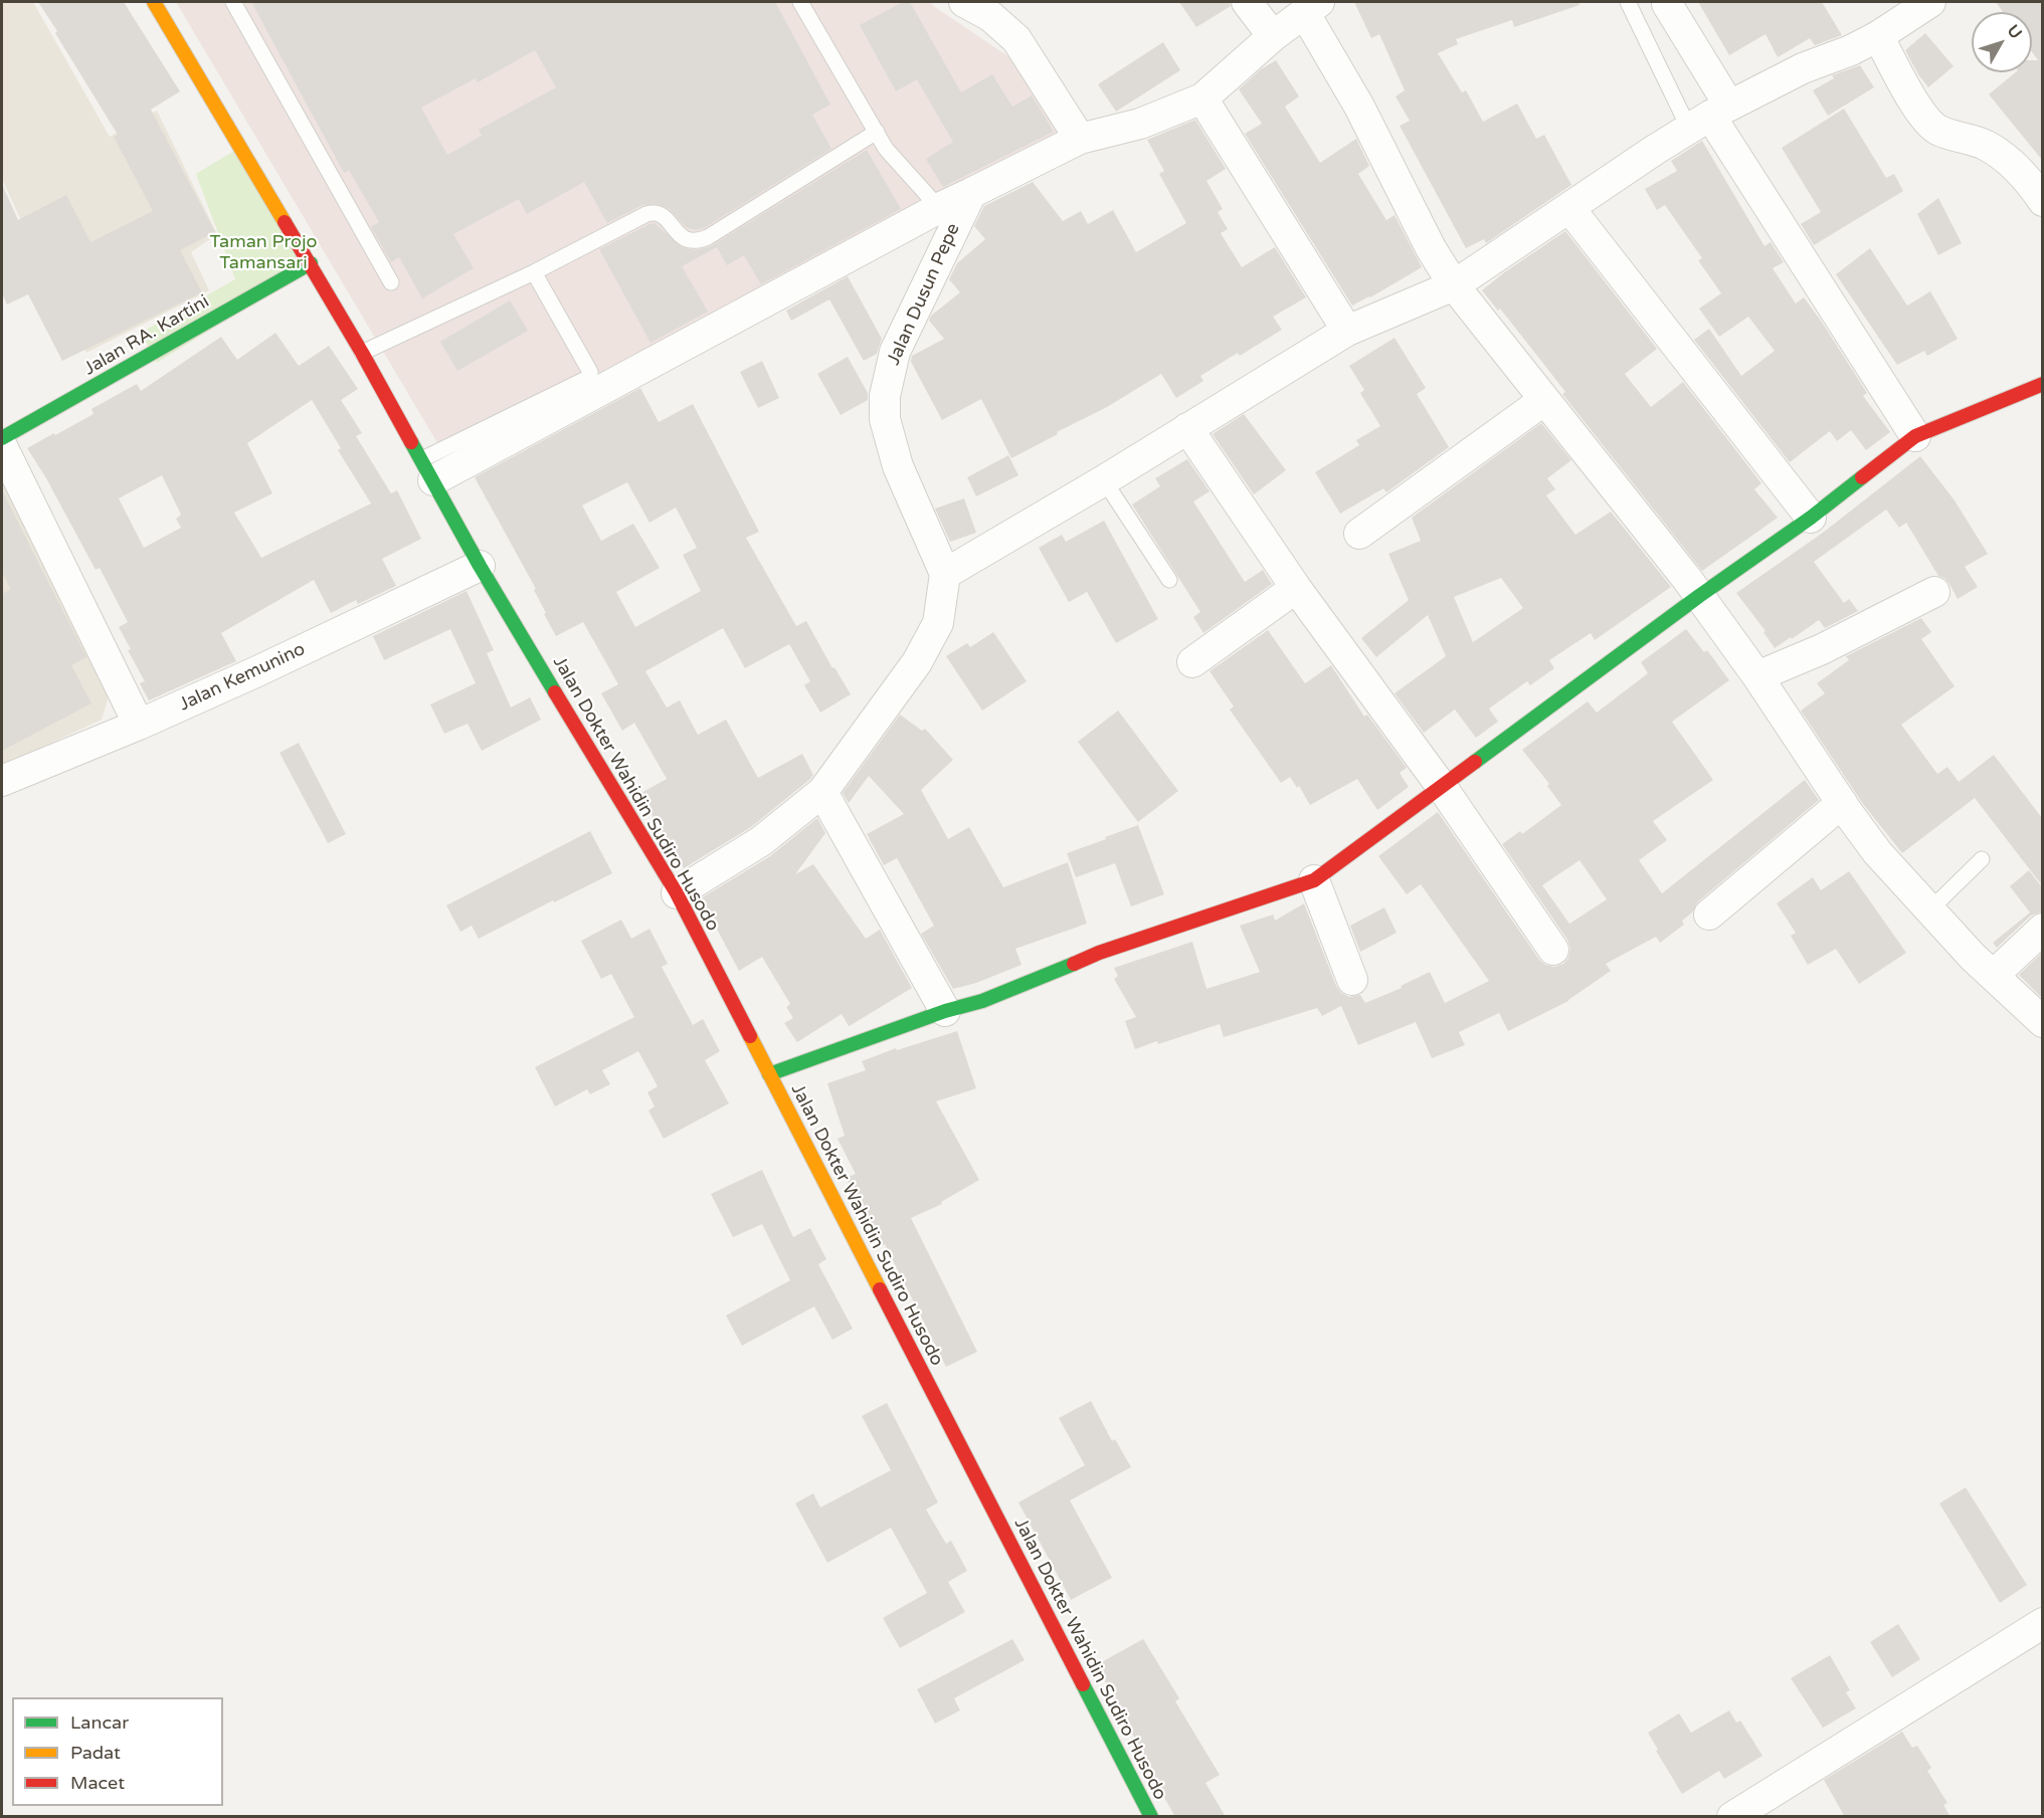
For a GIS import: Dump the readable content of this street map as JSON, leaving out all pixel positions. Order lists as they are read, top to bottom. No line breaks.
{"streets":{"main road":["Jalan RA. Kartini","Jalan Dokter Wahidin Sudiro Husodo"],"street":["Jalan Dusun Pepe","Jalan Kemunino"]},"crossings":[["Jalan RA. Kartini","Jalan Dokter Wahidin Sudiro Husodo"],["Jalan Kemunino","Jalan Dokter Wahidin Sudiro Husodo"]],"parks":["Taman Projo Tamansari"],"legend":["Lancar","Padat","Macet"],"north":"top right"}
